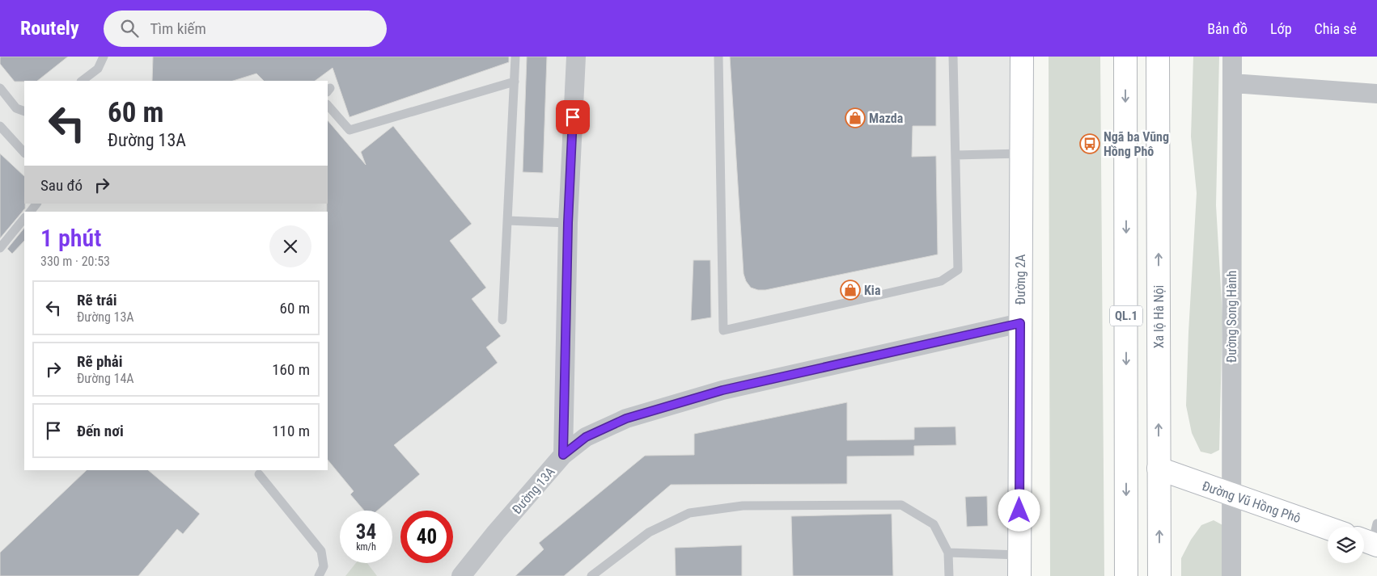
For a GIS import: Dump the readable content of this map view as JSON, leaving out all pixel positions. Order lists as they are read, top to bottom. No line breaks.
{"streets":{"main road":["Đường 2A","QL.1","Xa lộ Hà Nội","Đường Vũ Hồng Phô"],"street":["Đường Song Hành","Đường 13A"]},"crossings":[["Đường 2A","Đường 13A"],["Xa lộ Hà Nội","Đường Vũ Hồng Phô"],["Đường Song Hành","Đường Vũ Hồng Phô"]],"places":{"shop":["Mazda","Kia"],"bus stop":["Ngã ba Vũng Hồng Phô"]},"page":{"header":"Routely","search":"Tìm kiếm","nav":["Bản đồ","Lớp","Chia sẻ"],"turn":["60 m","Đường 13A"],"then":"Sau đó","heading":["1 phút","330 m · 20:53"],"list":[{"name":"Rẽ trái","note":"Đường 13A","value":"60 m"},{"name":"Rẽ phải","note":"Đường 14A","value":"160 m"},{"name":"Đến nơi","value":"110 m"}],"speed":"34 km/h","limit":"40"}}
